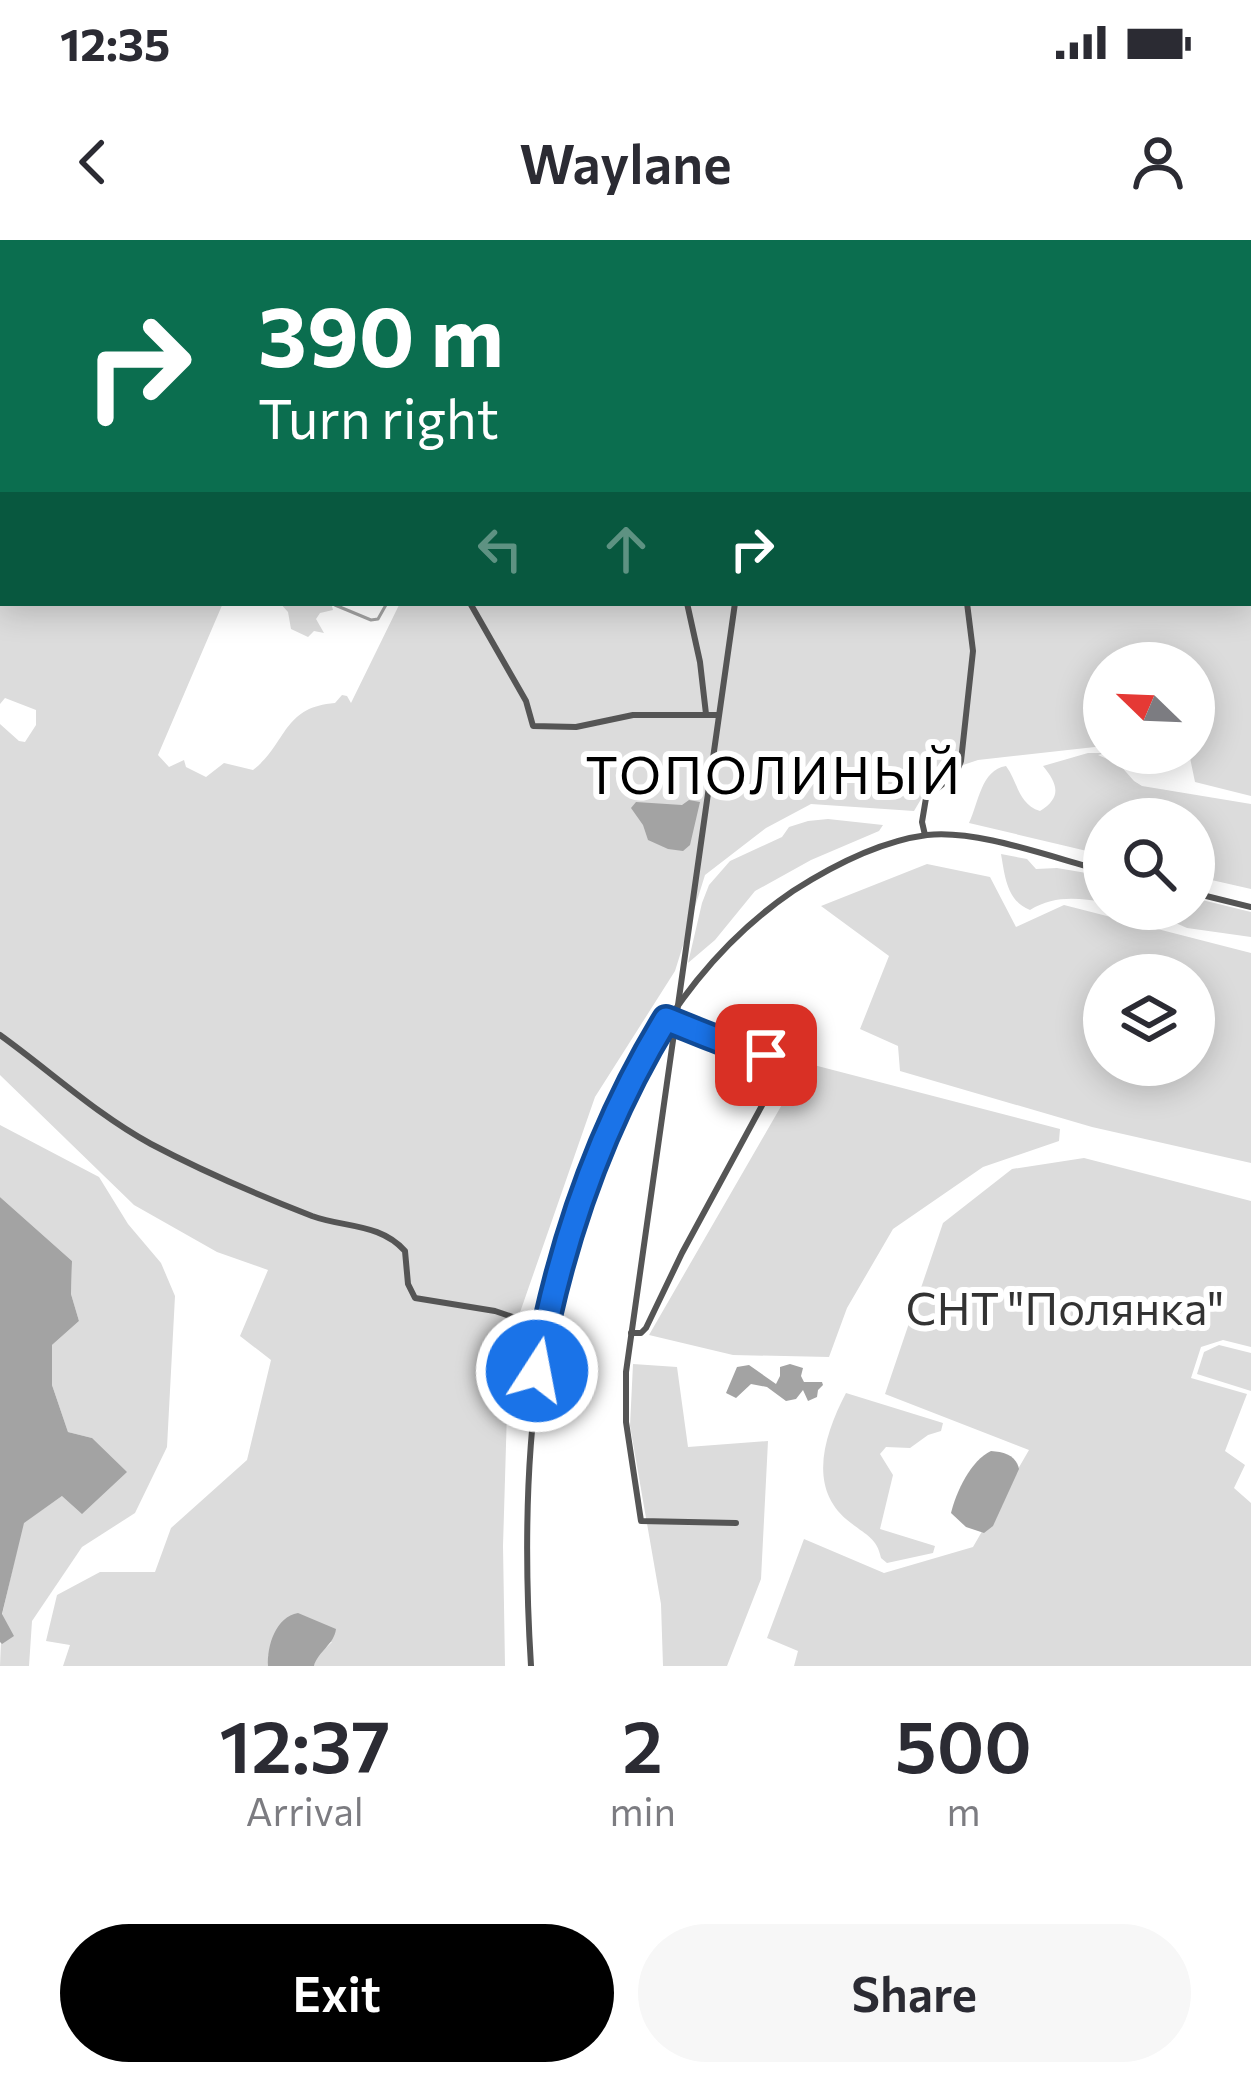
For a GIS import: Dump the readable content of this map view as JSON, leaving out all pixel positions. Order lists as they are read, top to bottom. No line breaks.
{"districts":["ТОПОЛИНЫЙ"],"parks":["СНТ \"Полянка\""],"north":"top left","page":{"status":"12:35","header":"Waylane","turn":["390 m","Turn right"],"eta":["12:37","Arrival","2","min","500","m"],"buttons":["Exit","Share"]}}
